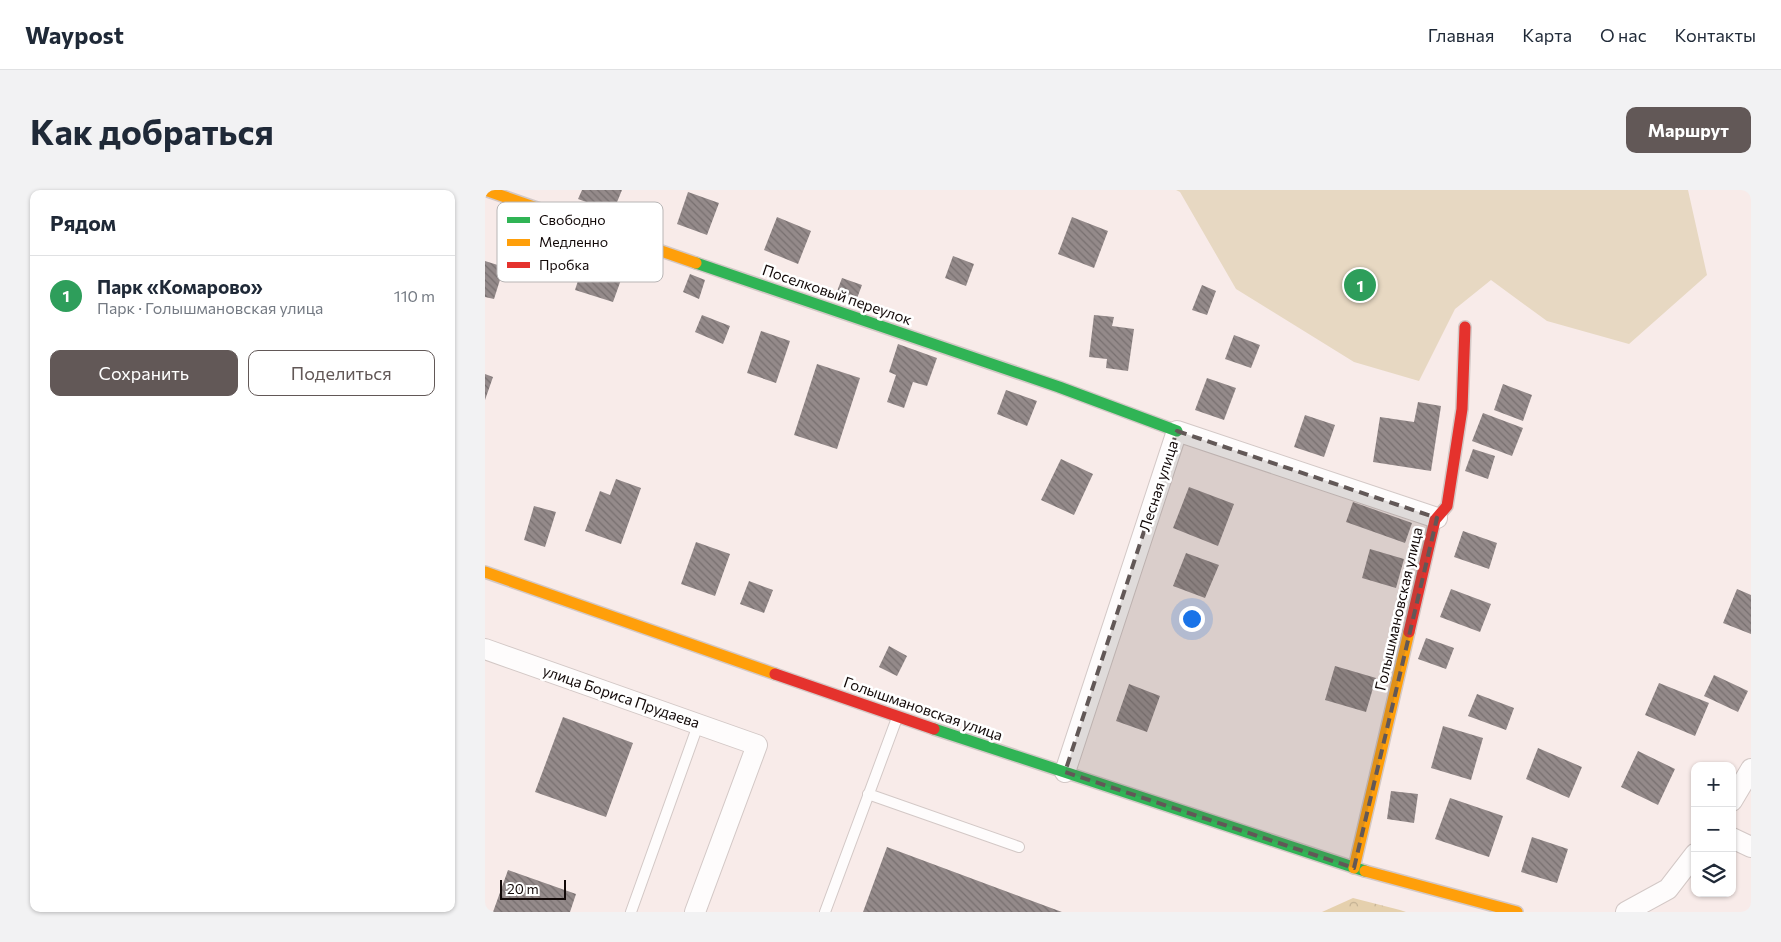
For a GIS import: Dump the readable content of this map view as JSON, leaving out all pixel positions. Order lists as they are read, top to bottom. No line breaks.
{"streets":{"street":["Поселковый переулок","Лесная улица","Голышмановская улица","улица Бориса Прудаева"]},"crossings":[["Поселковый переулок","Лесная улица"],["Лесная улица","Голышмановская улица"]],"legend":["Свободно","Медленно","Пробка"],"scale_bar":"20 m","page":{"header":"Waypost","nav":["Главная","Карта","О нас","Контакты"],"buttons":["Маршрут",["Сохранить","Поделиться"]],"title":"Как добраться","heading":"Рядом","list":[{"mark":"1","name":"Парк «Комарово»","note":"Парк · Голышмановская улица","value":"110 m"}],"pins":"1","map_buttons":["+","−"],"scale":"20 m"}}
